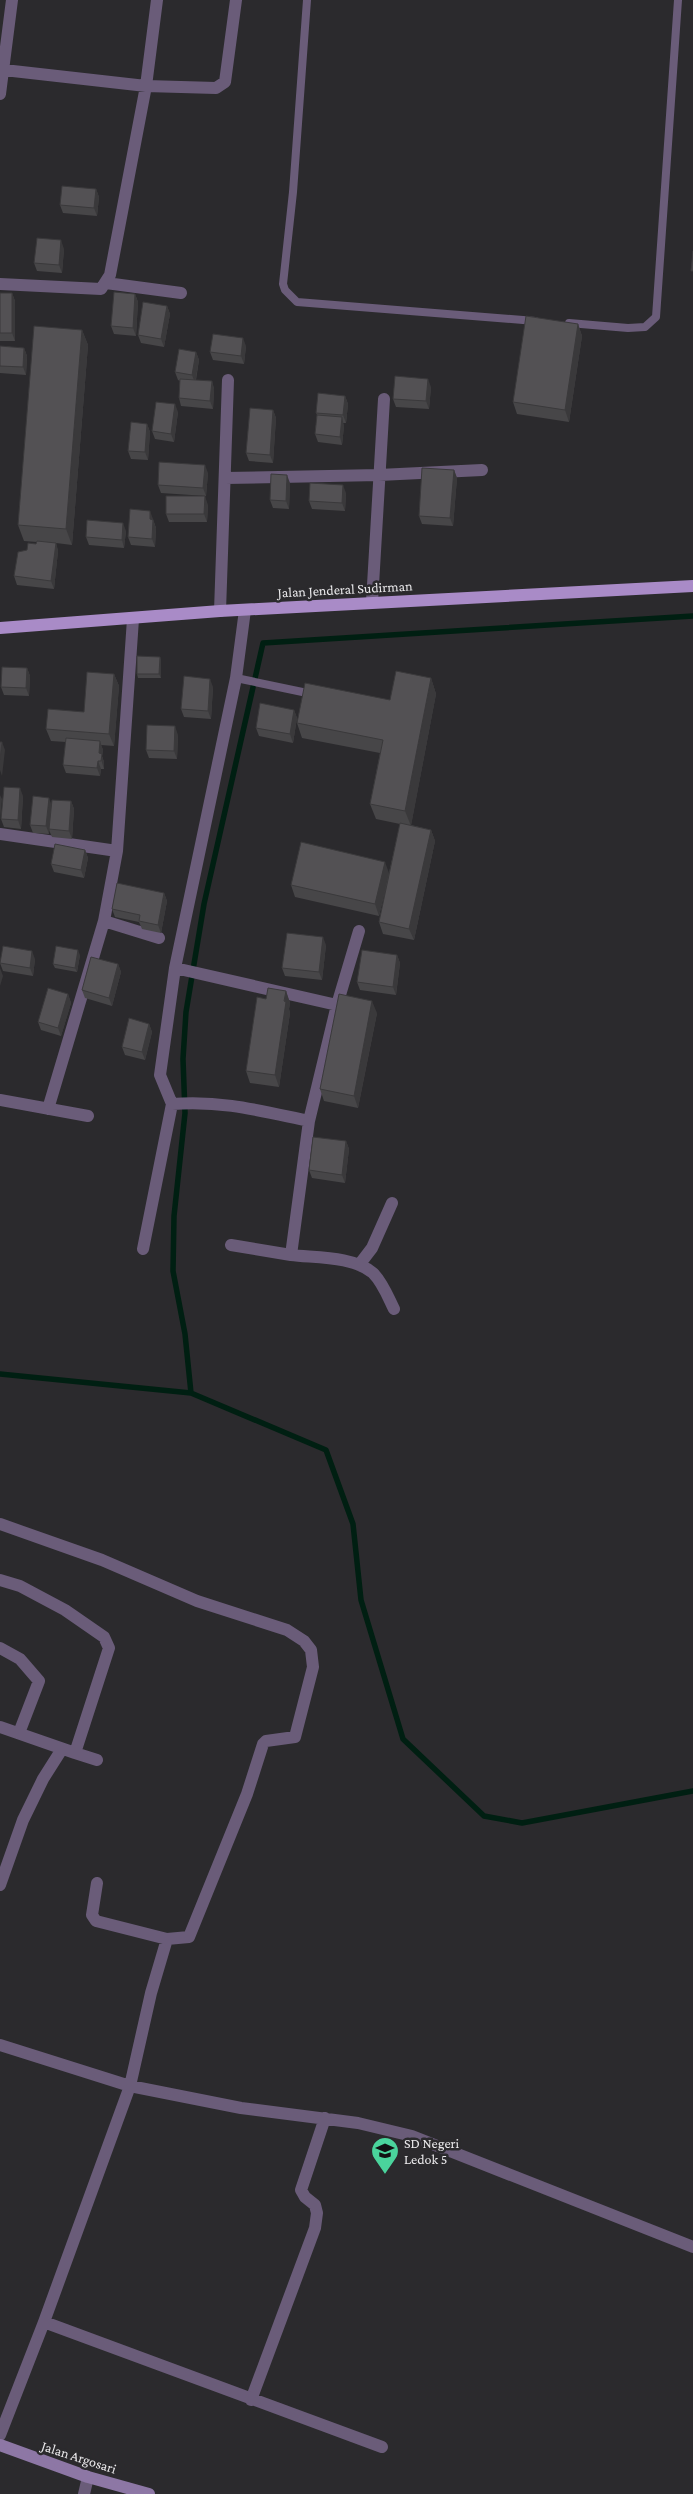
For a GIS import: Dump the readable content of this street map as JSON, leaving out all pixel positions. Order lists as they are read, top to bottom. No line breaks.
{"streets":{"main road":["Jalan Jenderal Sudirman"],"street":["Jalan Argosari"]},"places":{"school or university":["SD Negeri Ledok 5"]}}
